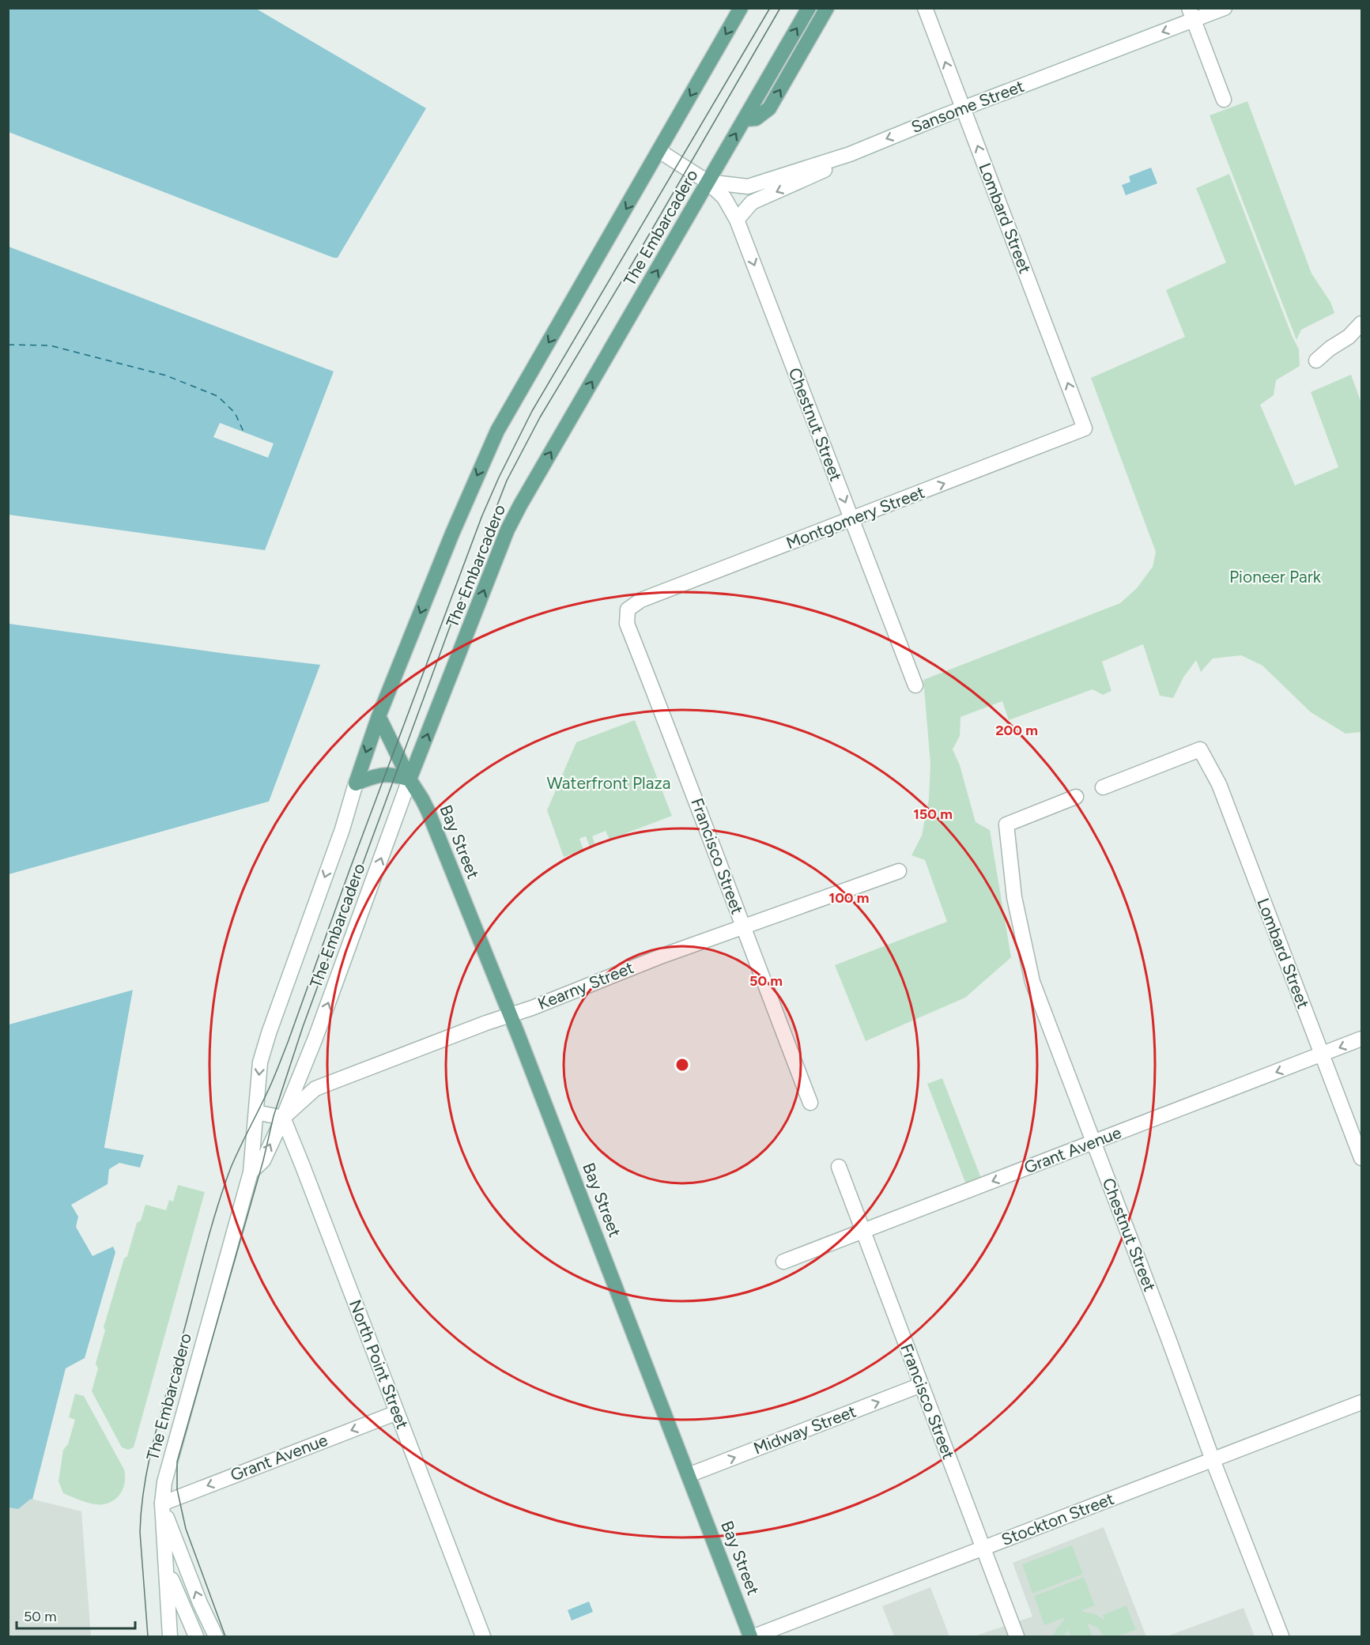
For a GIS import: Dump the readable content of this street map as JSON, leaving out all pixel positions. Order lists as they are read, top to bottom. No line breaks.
{"streets":{"main road":["The Embarcadero","Bay Street"],"street":["Sansome Street","Lombard Street","Chestnut Street","Montgomery Street","Francisco Street","Kearny Street","Grant Avenue","North Point Street","Midway Street","Stockton Street"]},"crossings":[["Sansome Street","Lombard Street"],["Sansome Street","The Embarcadero"],["Sansome Street","Chestnut Street"],["Lombard Street","Montgomery Street"],["Lombard Street","Grant Avenue"],["The Embarcadero","Chestnut Street"],["The Embarcadero","Bay Street"],["The Embarcadero","Kearny Street"],["The Embarcadero","Grant Avenue"],["The Embarcadero","North Point Street"],["Chestnut Street","Montgomery Street"],["Chestnut Street","Grant Avenue"],["Chestnut Street","Stockton Street"],["Montgomery Street","Francisco Street"],["Bay Street","Kearny Street"],["Bay Street","Midway Street"],["Francisco Street","Kearny Street"],["Francisco Street","Grant Avenue"],["Francisco Street","Midway Street"],["Francisco Street","Stockton Street"],["Kearny Street","North Point Street"],["Grant Avenue","North Point Street"]],"one_way":["Sansome Street","Lombard Street","Montgomery Street","Grant Avenue","Midway Street"],"parks":["Pioneer Park","Waterfront Plaza"],"scale_bar":"50 m","rings":["200 m","150 m","100 m","50 m"]}
